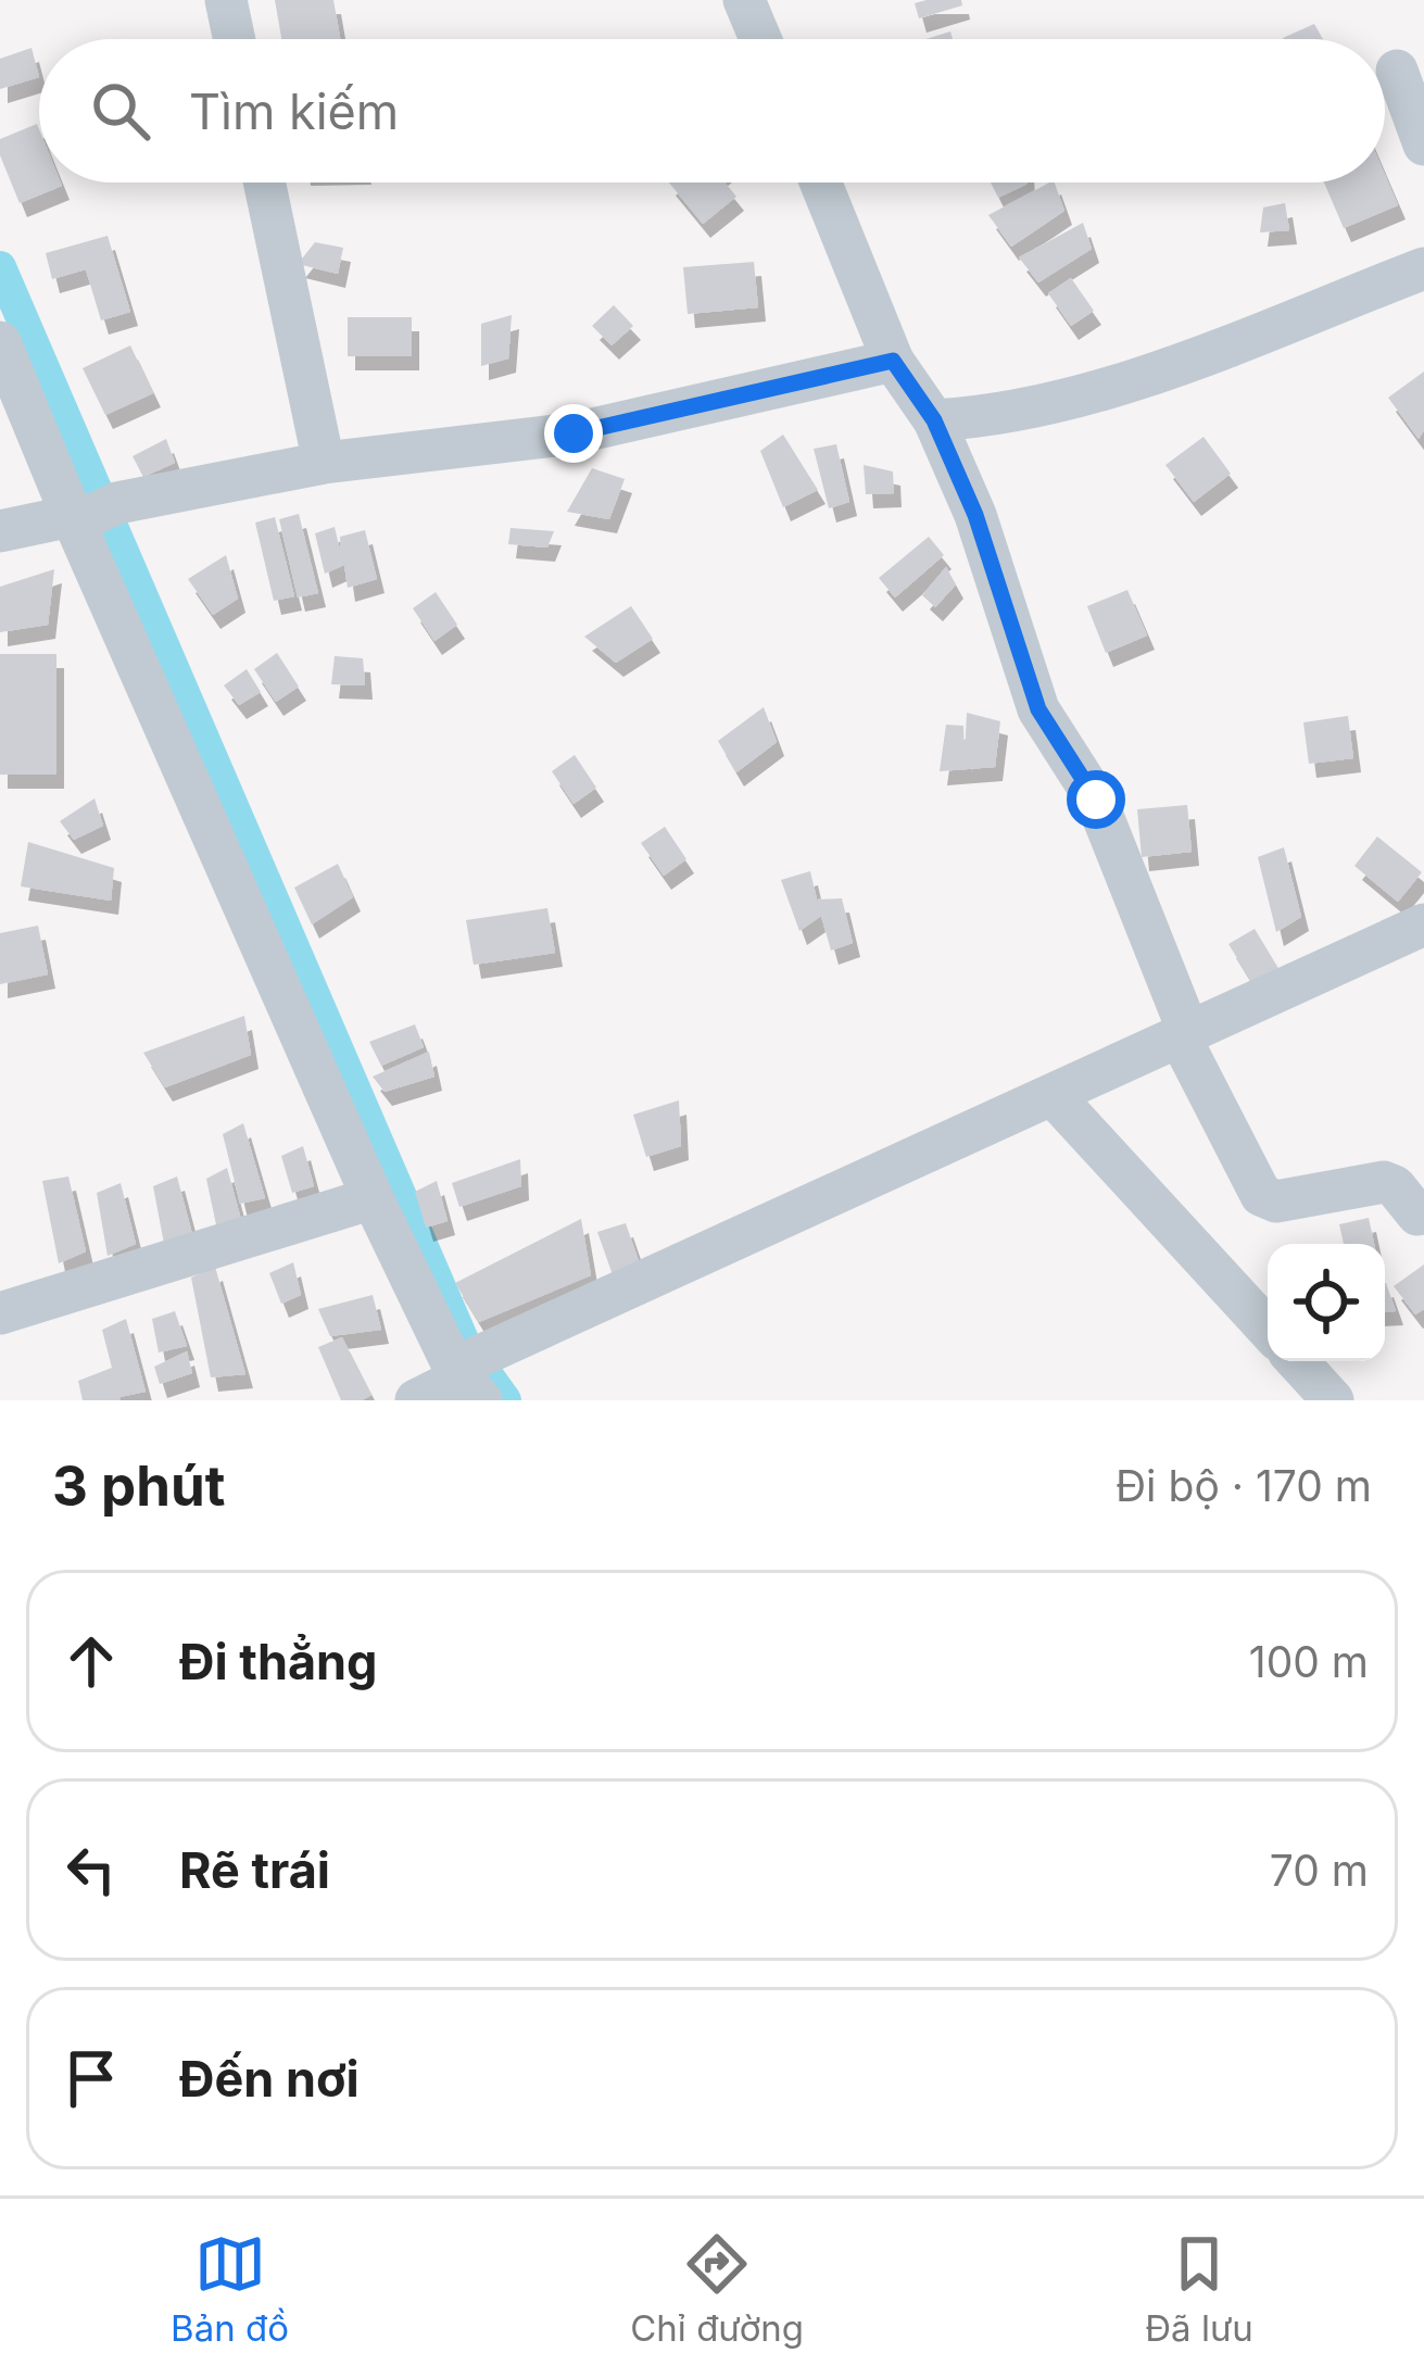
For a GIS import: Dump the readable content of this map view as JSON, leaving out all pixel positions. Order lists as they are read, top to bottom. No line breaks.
{"page":{"search":"Tìm kiếm","heading":["3 phút","Đi bộ · 170 m"],"list":[["Đi thẳng","100 m"],["Rẽ trái","70 m"],"Đến nơi"],"nav":["Bản đồ","Chỉ đường","Đã lưu"]}}
